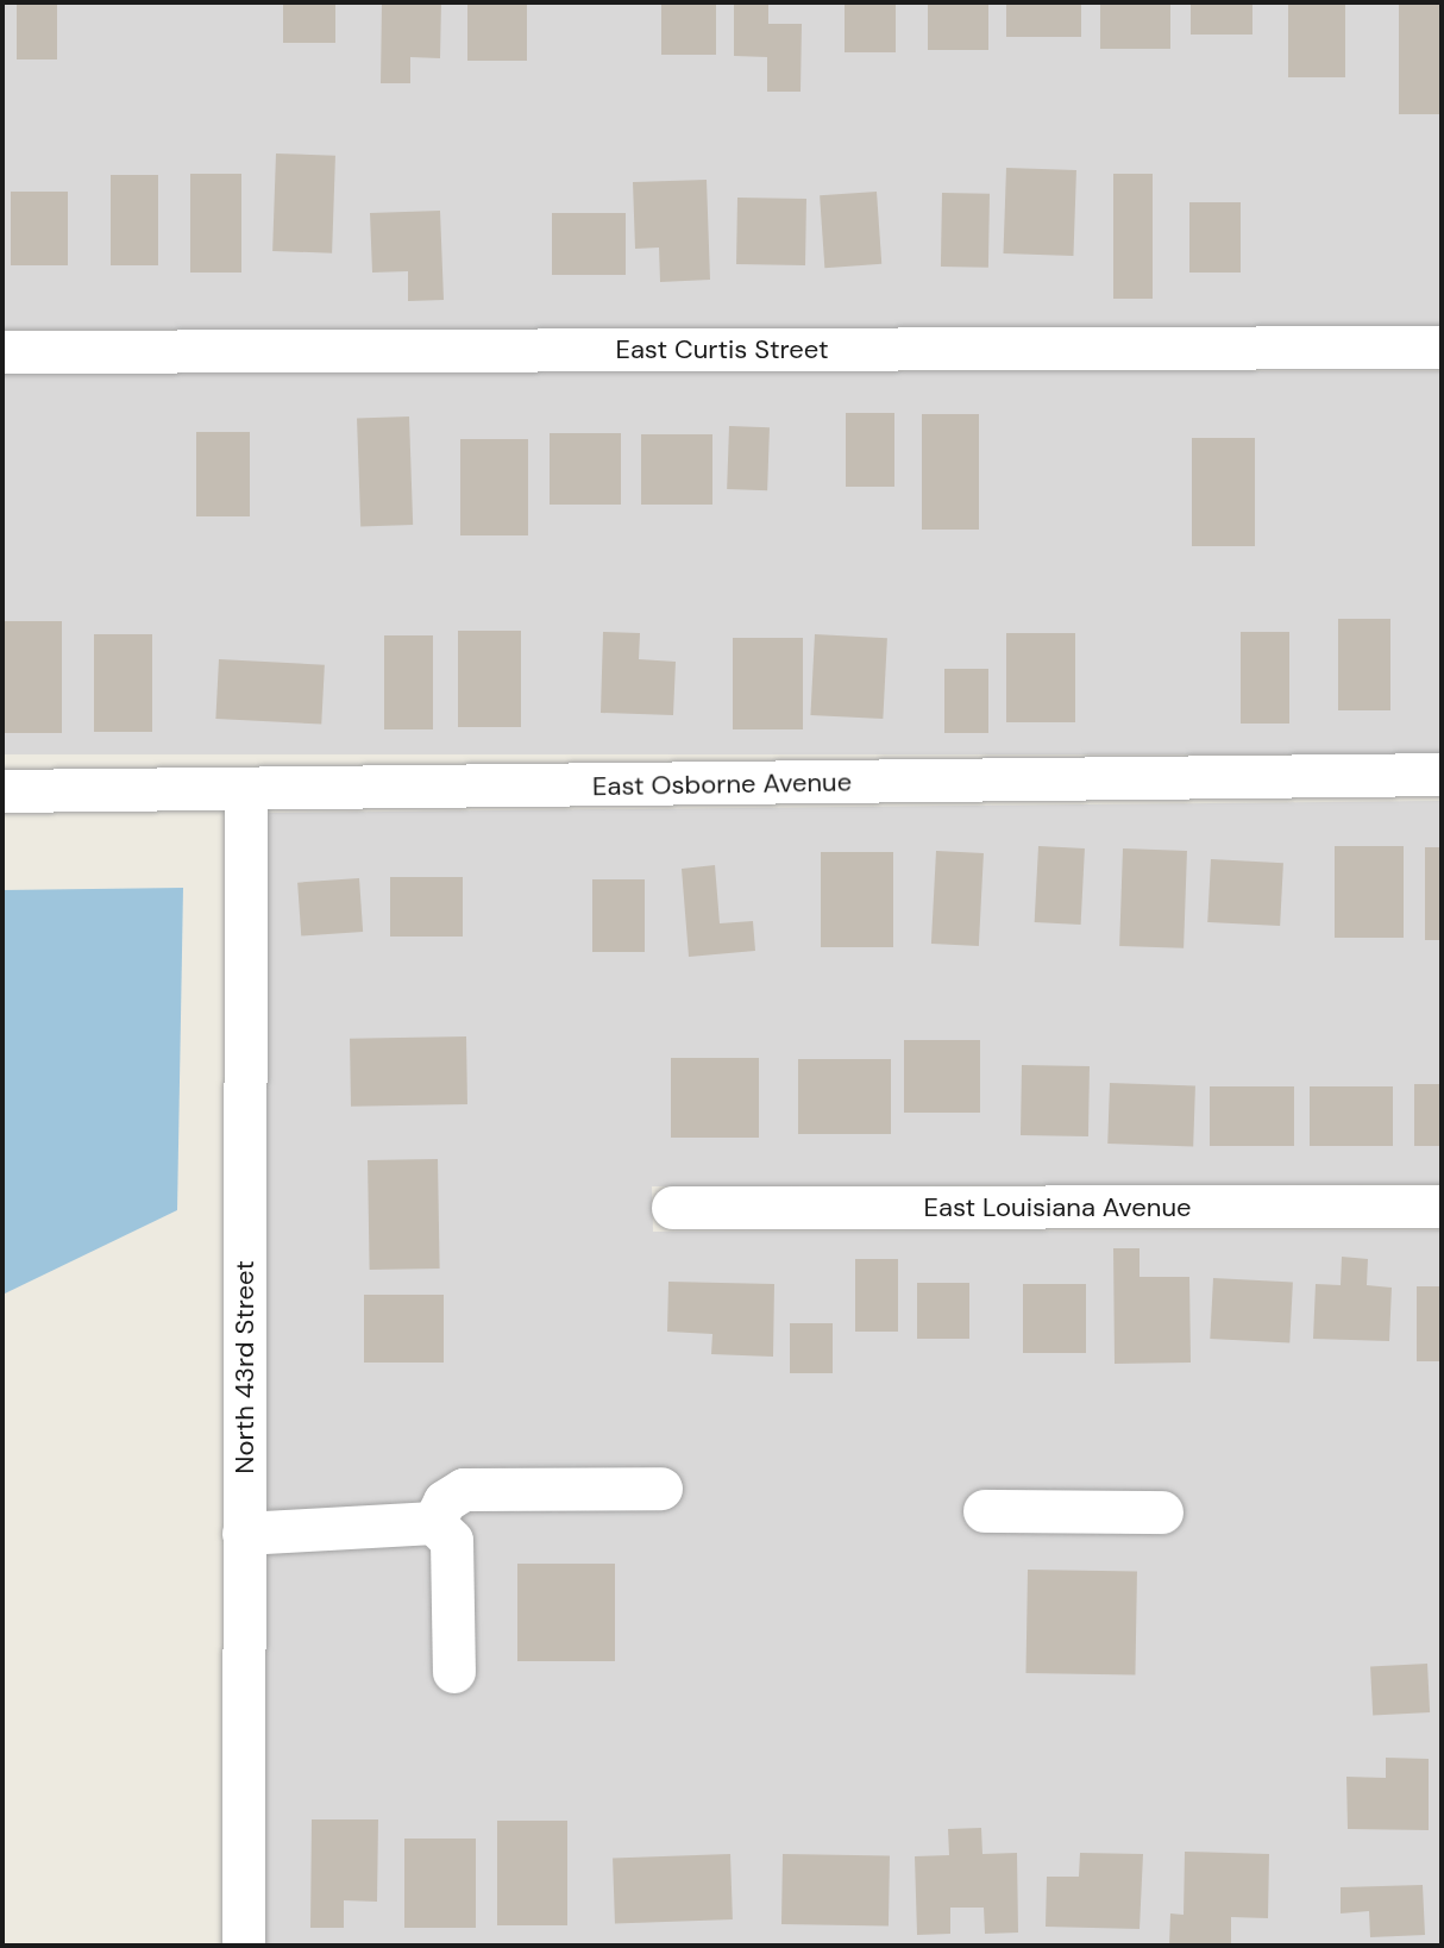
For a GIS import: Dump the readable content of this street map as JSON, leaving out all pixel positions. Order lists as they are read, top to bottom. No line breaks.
{"streets":{"street":["East Curtis Street","East Osborne Avenue","East Louisiana Avenue","North 43rd Street"]},"crossings":[["East Osborne Avenue","North 43rd Street"]]}
